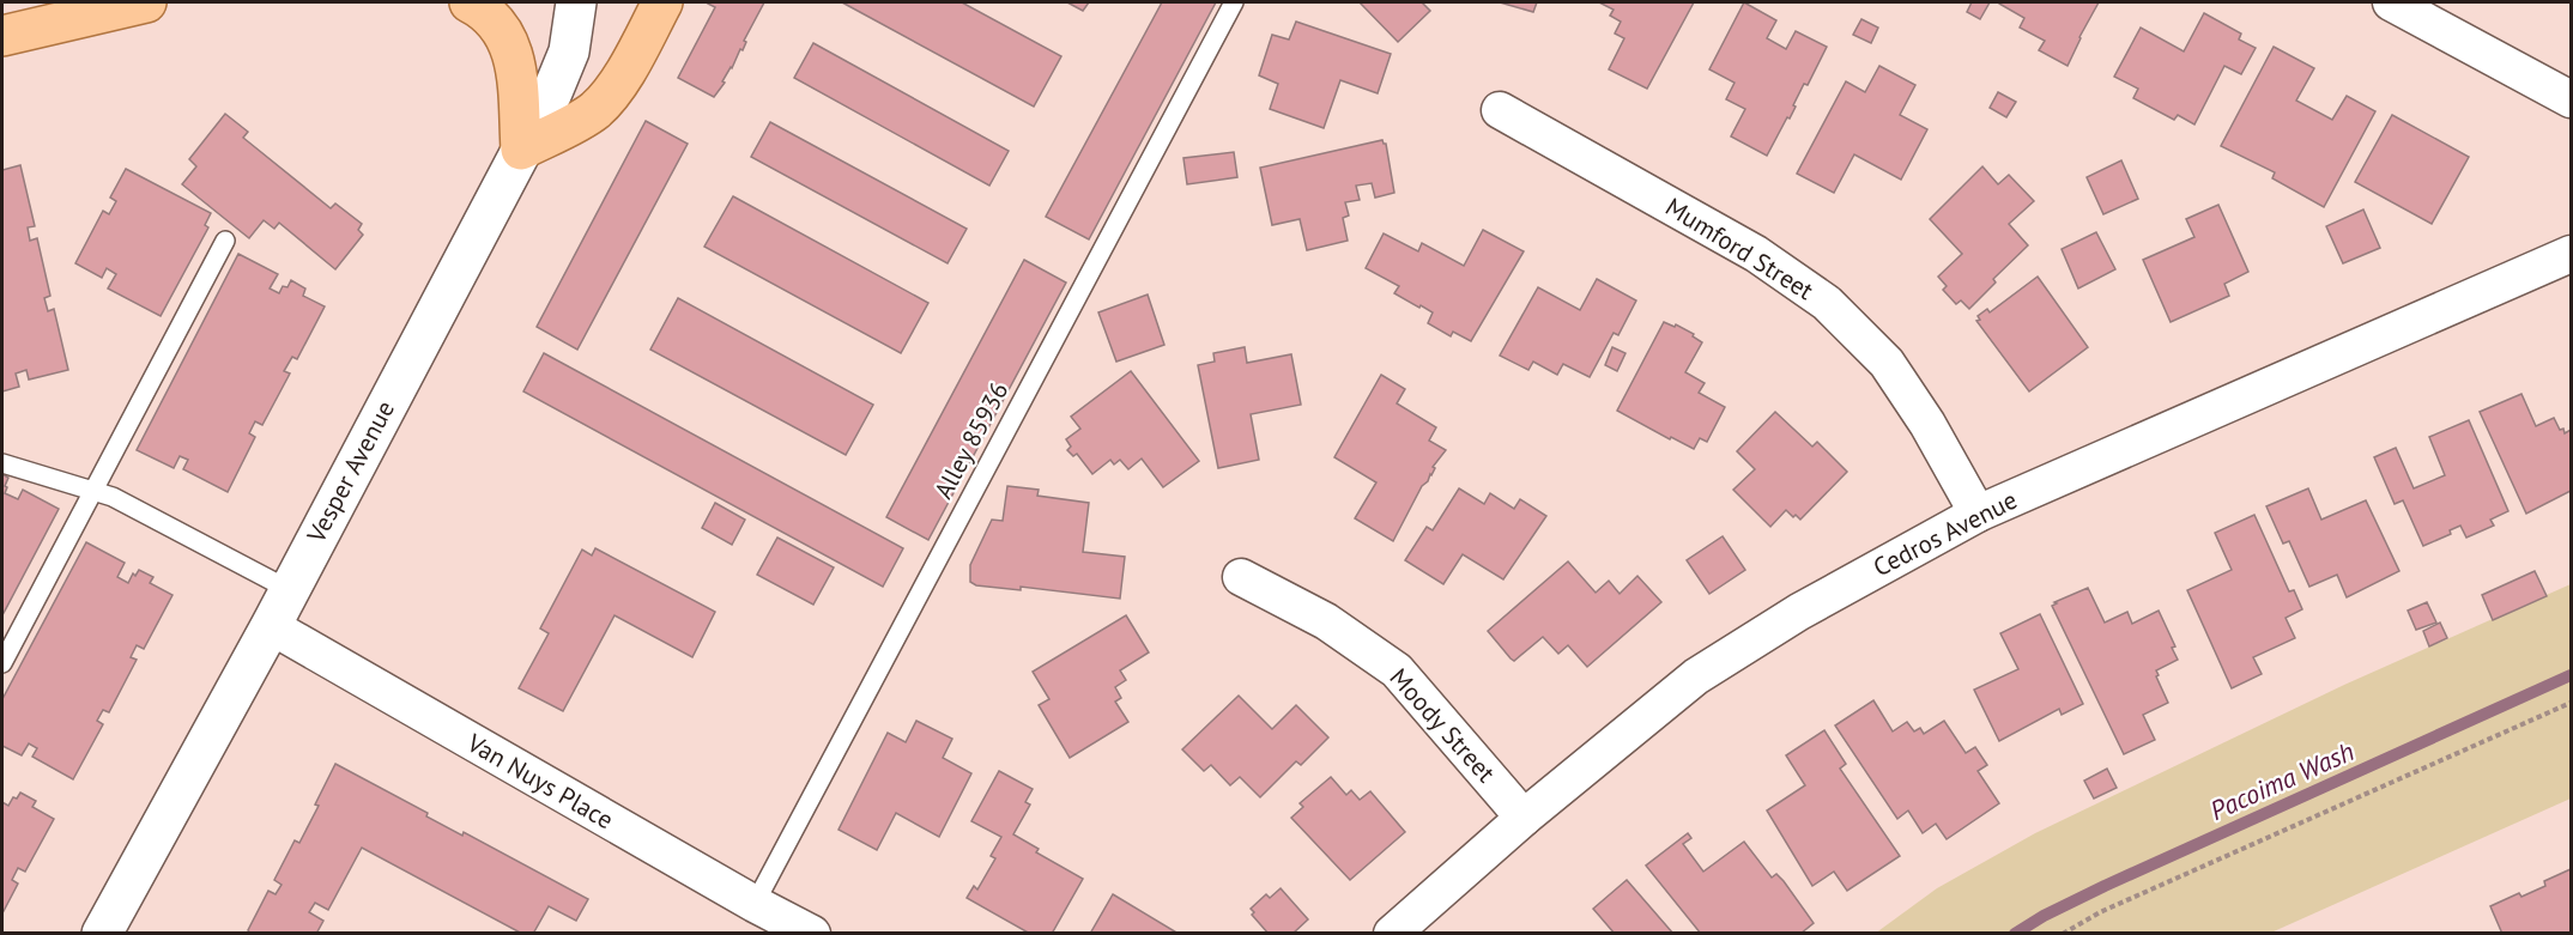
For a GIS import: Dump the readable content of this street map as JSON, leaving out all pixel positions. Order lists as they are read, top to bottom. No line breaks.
{"streets":{"street":["Mumford Street","Vesper Avenue","Cedros Avenue","Moody Street","Van Nuys Place"],"lane":["Alley 85936"]},"crossings":[["Mumford Street","Cedros Avenue"],["Alley 85936","Van Nuys Place"],["Vesper Avenue","Van Nuys Place"],["Cedros Avenue","Moody Street"]],"water":["Pacoima Wash"]}
